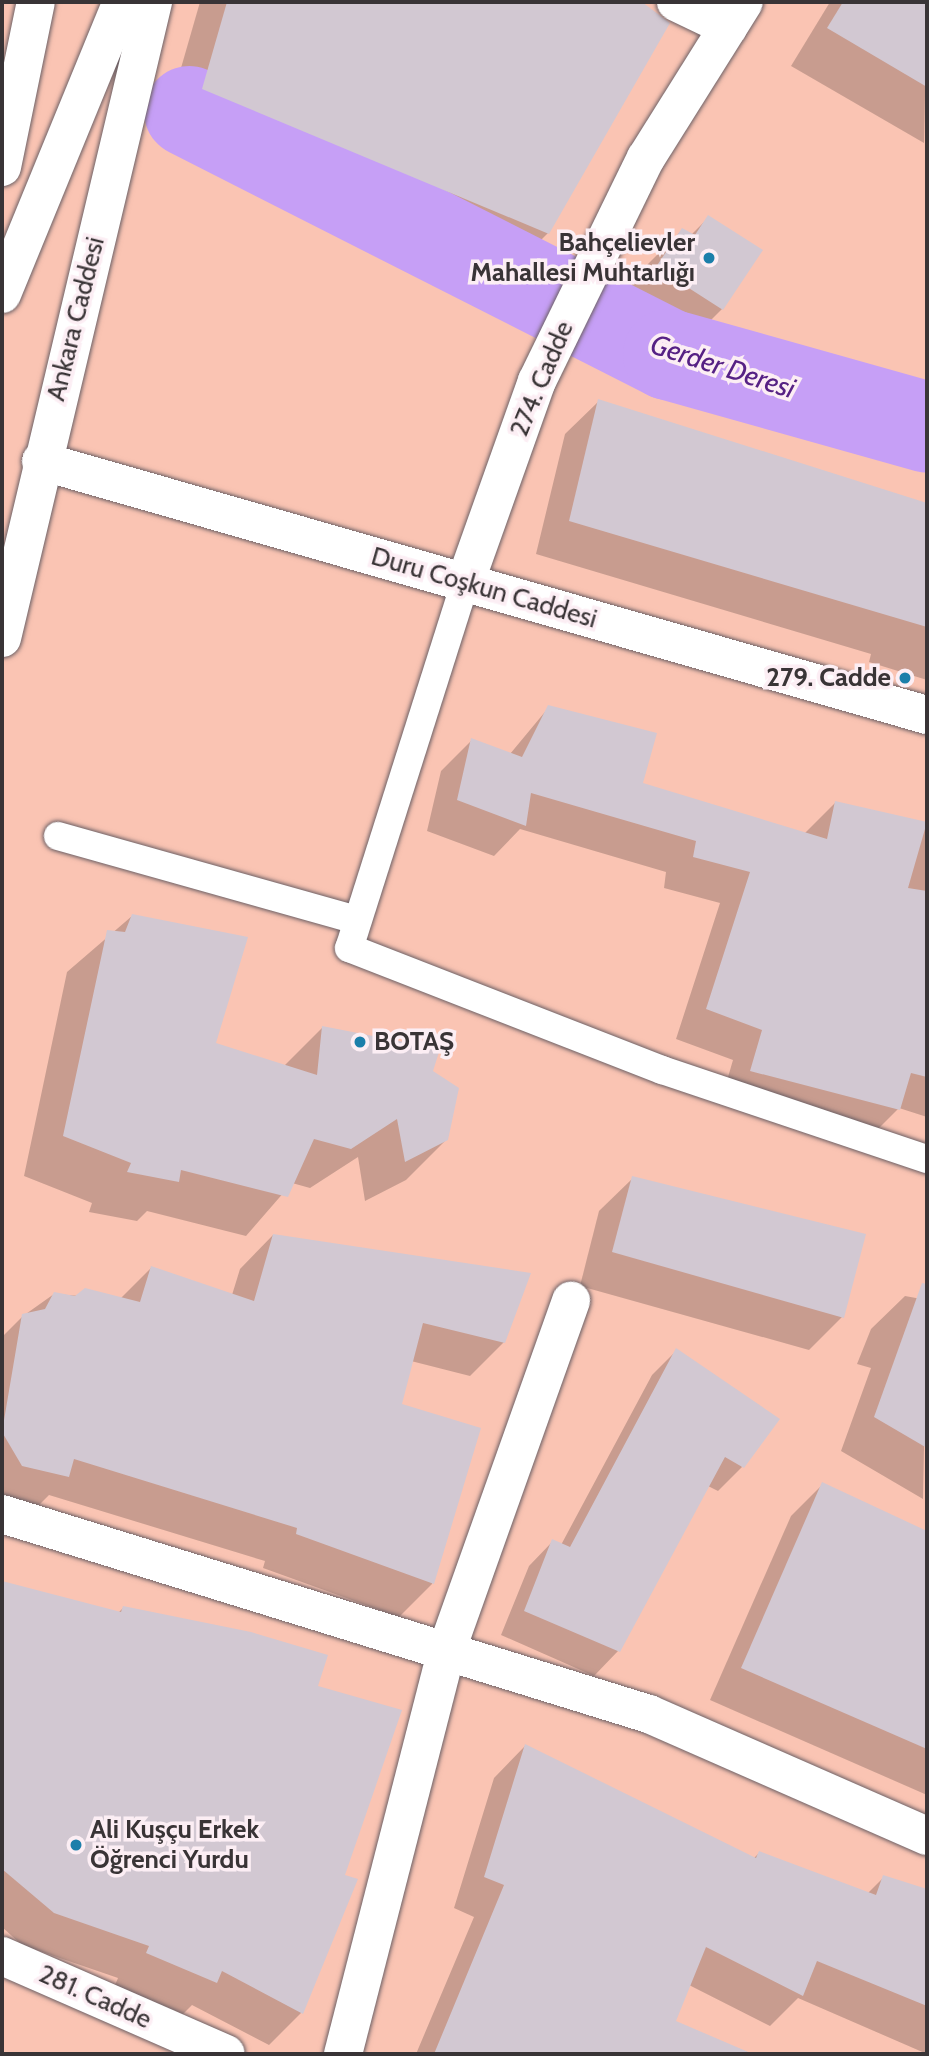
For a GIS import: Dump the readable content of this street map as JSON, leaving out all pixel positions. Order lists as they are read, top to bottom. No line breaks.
{"streets":{"main road":["Ankara Caddesi","274. Cadde","Duru Coşkun Caddesi","281. Cadde"]},"crossings":[["Ankara Caddesi","Duru Coşkun Caddesi"],["274. Cadde","Duru Coşkun Caddesi"]],"water":["Gerder Deresi"],"places":["Bahçelievler Mahallesi Muhtarlığı","279. Cadde","BOTAŞ","Ali Kuşçu Erkek Öğrenci Yurdu"]}
